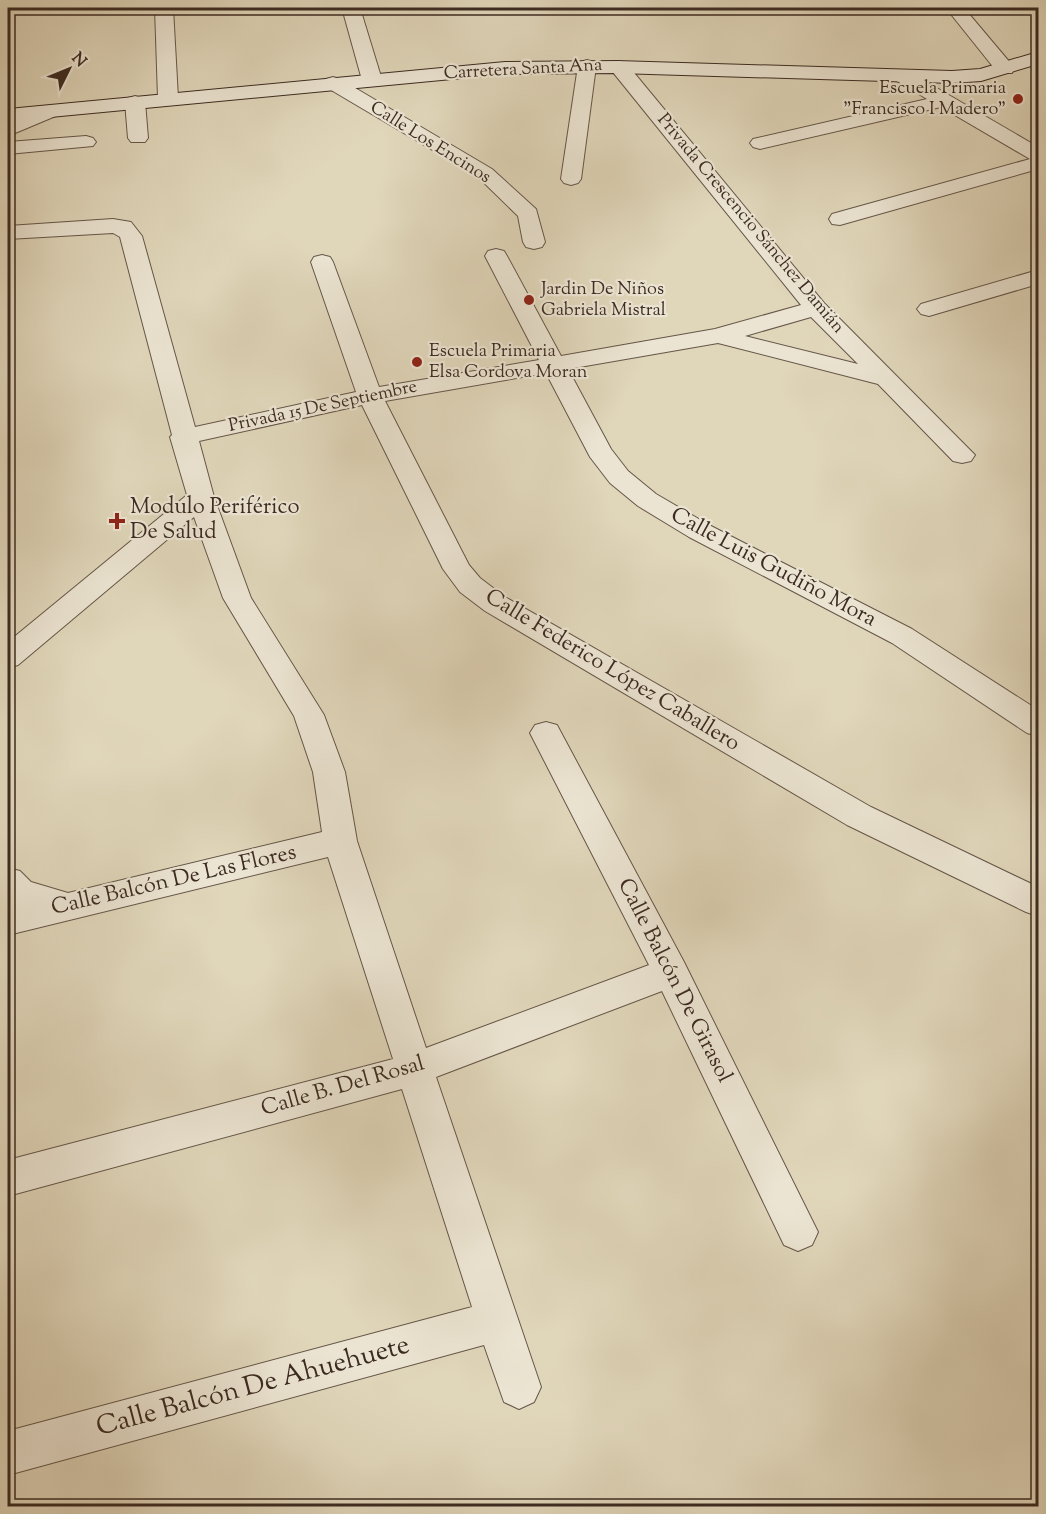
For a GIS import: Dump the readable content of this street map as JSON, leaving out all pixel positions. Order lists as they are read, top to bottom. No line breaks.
{"streets":{"main road":["Carretera Santa Ana"],"street":["Calle Los Encinos","Privada Crescencio Sánchez Damián","Privada 15 De Septiembre","Calle Luis Gudiño Mora","Calle Federico López Caballero","Calle Balcón De Las Flores","Calle Balcón De Girasol","Calle B. Del Rosal","Calle Balcón De Ahuehuete"]},"crossings":[["Carretera Santa Ana","Calle Los Encinos"],["Carretera Santa Ana","Privada Crescencio Sánchez Damián"],["Privada Crescencio Sánchez Damián","Privada 15 De Septiembre"],["Privada 15 De Septiembre","Calle Luis Gudiño Mora"],["Privada 15 De Septiembre","Calle Federico López Caballero"],["Calle Balcón De Girasol","Calle B. Del Rosal"]],"places":{"other":["Escuela Primaria \"Francisco I Madero\"","Jardin De Niños Gabriela Mistral","Escuela Primaria Elsa Cordova Moran"],"health":["Modulo Periférico De Salud"]},"north":"top right"}
